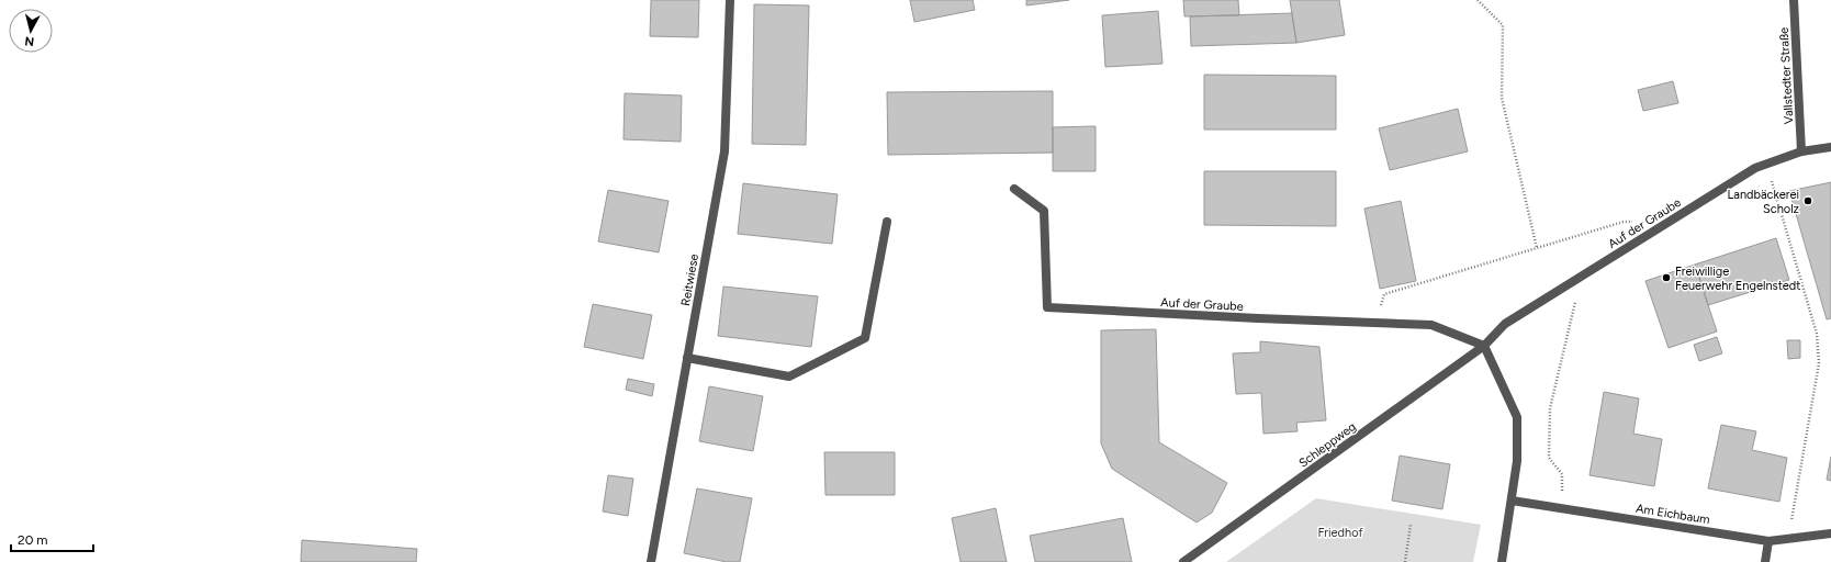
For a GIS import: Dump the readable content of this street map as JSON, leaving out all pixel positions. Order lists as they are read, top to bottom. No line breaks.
{"streets":{"street":["Vallstedter Straße","Auf der Graube","Reitwiese","Schleppweg","Am Eichbaum"]},"crossings":[["Vallstedter Straße","Auf der Graube"],["Auf der Graube","Schleppweg"]],"parks":["Friedhof"],"places":["Landbäckerei Scholz","Freiwillige Feuerwehr Engelnstedt"],"scale_bar":"20 m","north":"bottom"}
